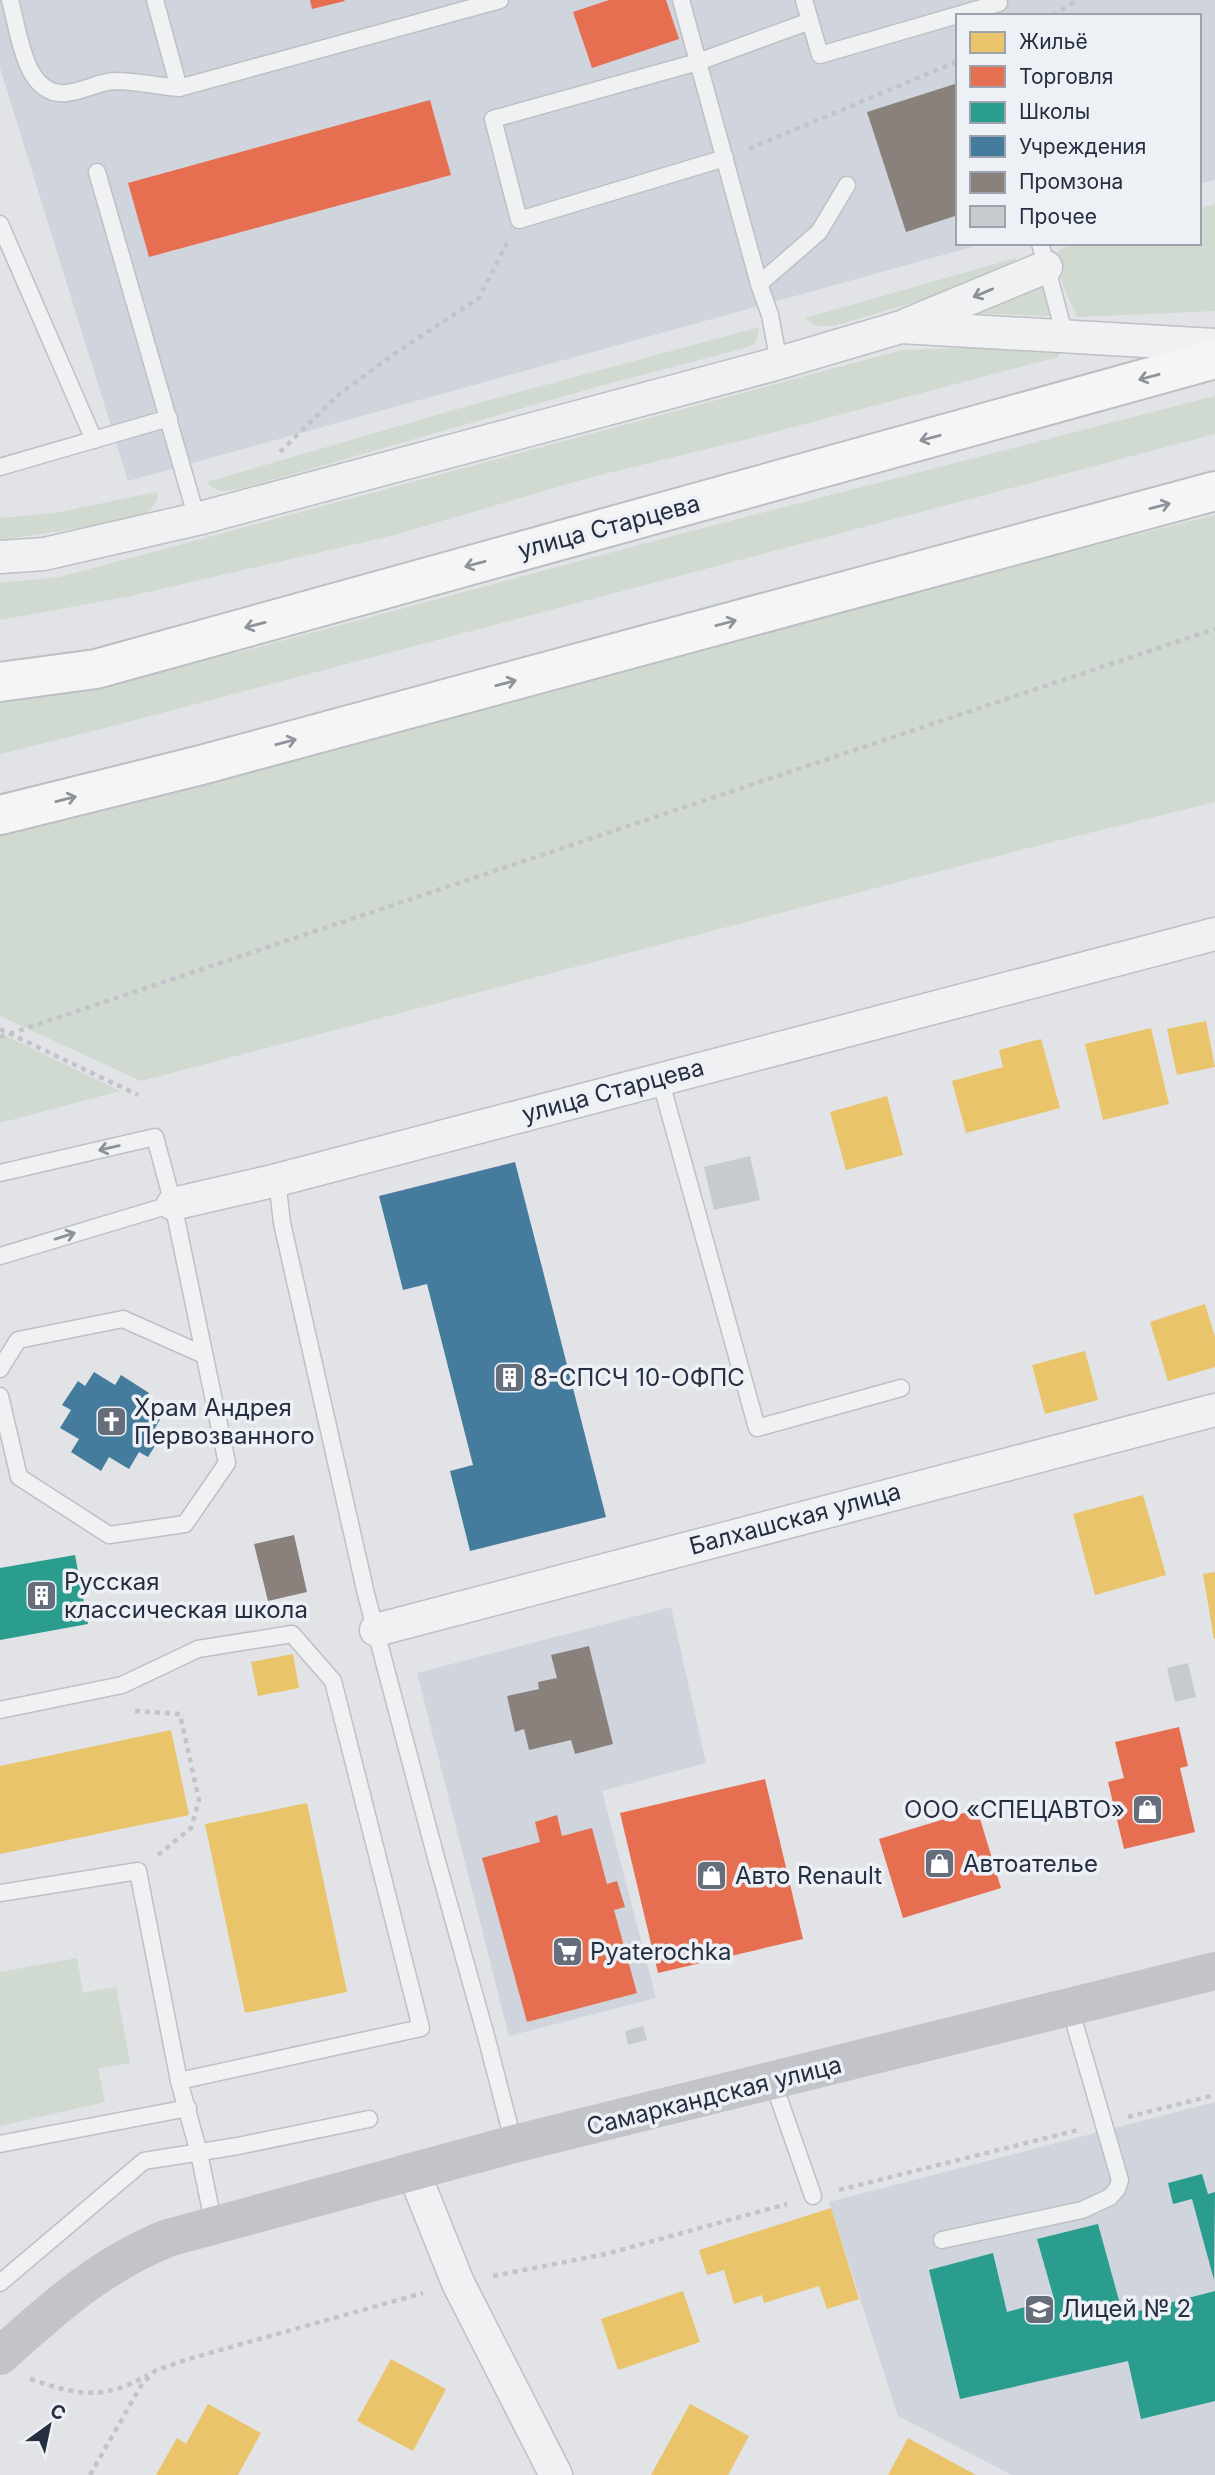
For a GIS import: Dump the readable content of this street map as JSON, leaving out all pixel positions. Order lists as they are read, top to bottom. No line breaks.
{"streets":{"main road":["улица Старцева","Самаркандская улица"],"street":["Балхашская улица"]},"places":{"building":["8-СПСЧ 10-ОФПС","Русская классическая школа"],"church":["Храм Андрея Первозванного"],"shop":["ООО «СПЕЦАВТО»","Автоателье","Авто Renault"],"supermarket":["Pyaterochka"],"school or university":["Лицей № 2"]},"legend":["Жильё","Торговля","Школы","Учреждения","Промзона","Прочее"],"north":"top right"}
